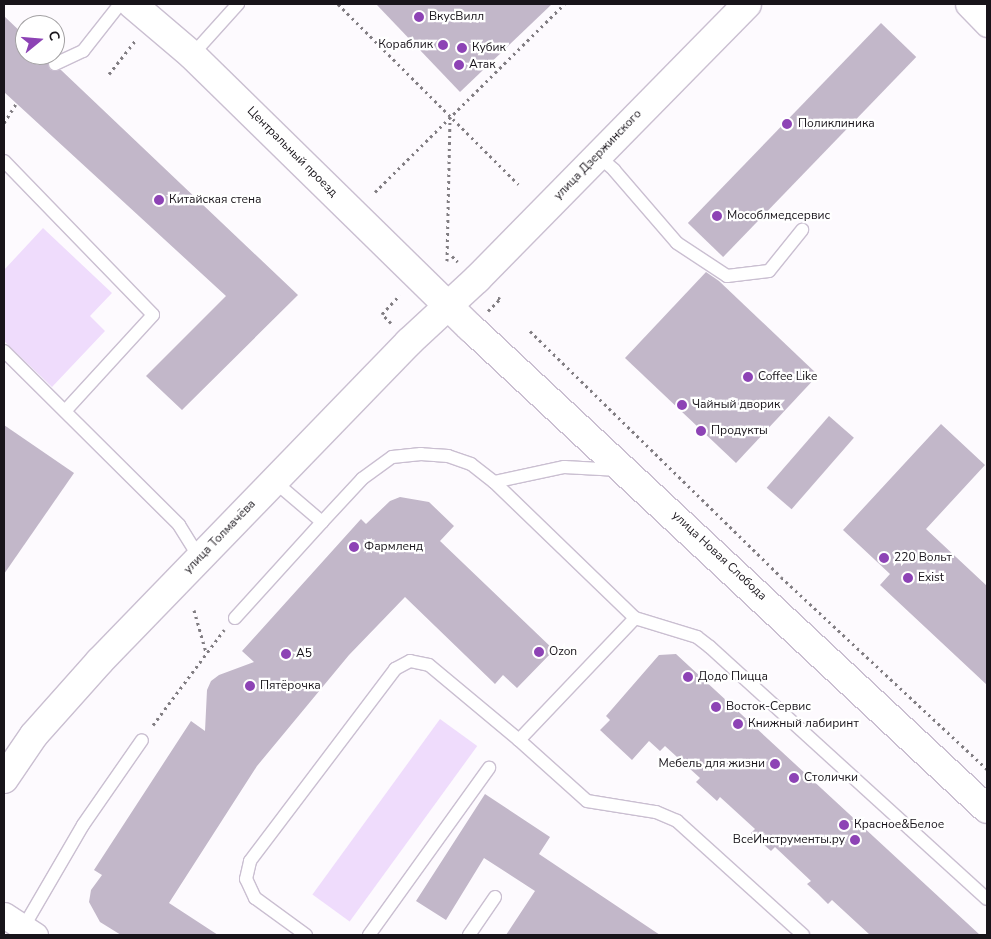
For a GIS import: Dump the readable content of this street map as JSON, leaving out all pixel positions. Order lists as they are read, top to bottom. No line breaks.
{"streets":{"main road":["Центральный проезд","улица Дзержинского","улица Толмачёва","улица Новая Слобода"]},"crossings":[["Центральный проезд","улица Дзержинского"],["Центральный проезд","улица Толмачёва"],["Центральный проезд","улица Новая Слобода"],["улица Дзержинского","улица Толмачёва"],["улица Дзержинского","улица Новая Слобода"],["улица Толмачёва","улица Новая Слобода"]],"places":["ВкусВилл","Кораблик","Кубик","Атак","Поликлиника","Китайская стена","Мособлмедсервис","Coffee Like","Чайный дворик","Продукты","Фармленд","220 Вольт","Exist","Ozon","А5","Додо Пицца","Пятёрочка","Восток-Сервис","Книжный лабиринт","Мебель для жизни","Столички","Красное&Белое","ВсеИнструменты.ру"],"north":"right"}
